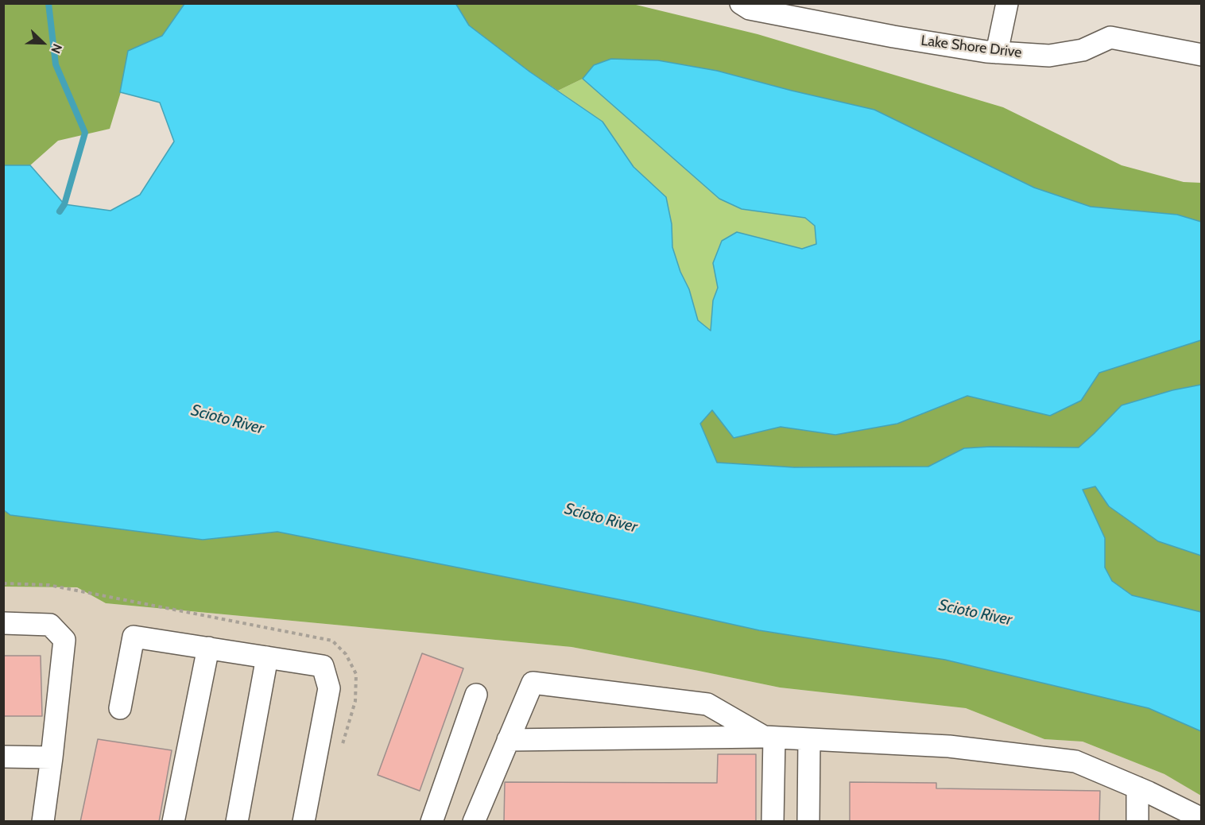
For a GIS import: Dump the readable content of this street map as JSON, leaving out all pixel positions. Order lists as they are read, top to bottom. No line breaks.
{"streets":{"street":["Lake Shore Drive"]},"water":["Scioto River"],"north":"bottom right"}
